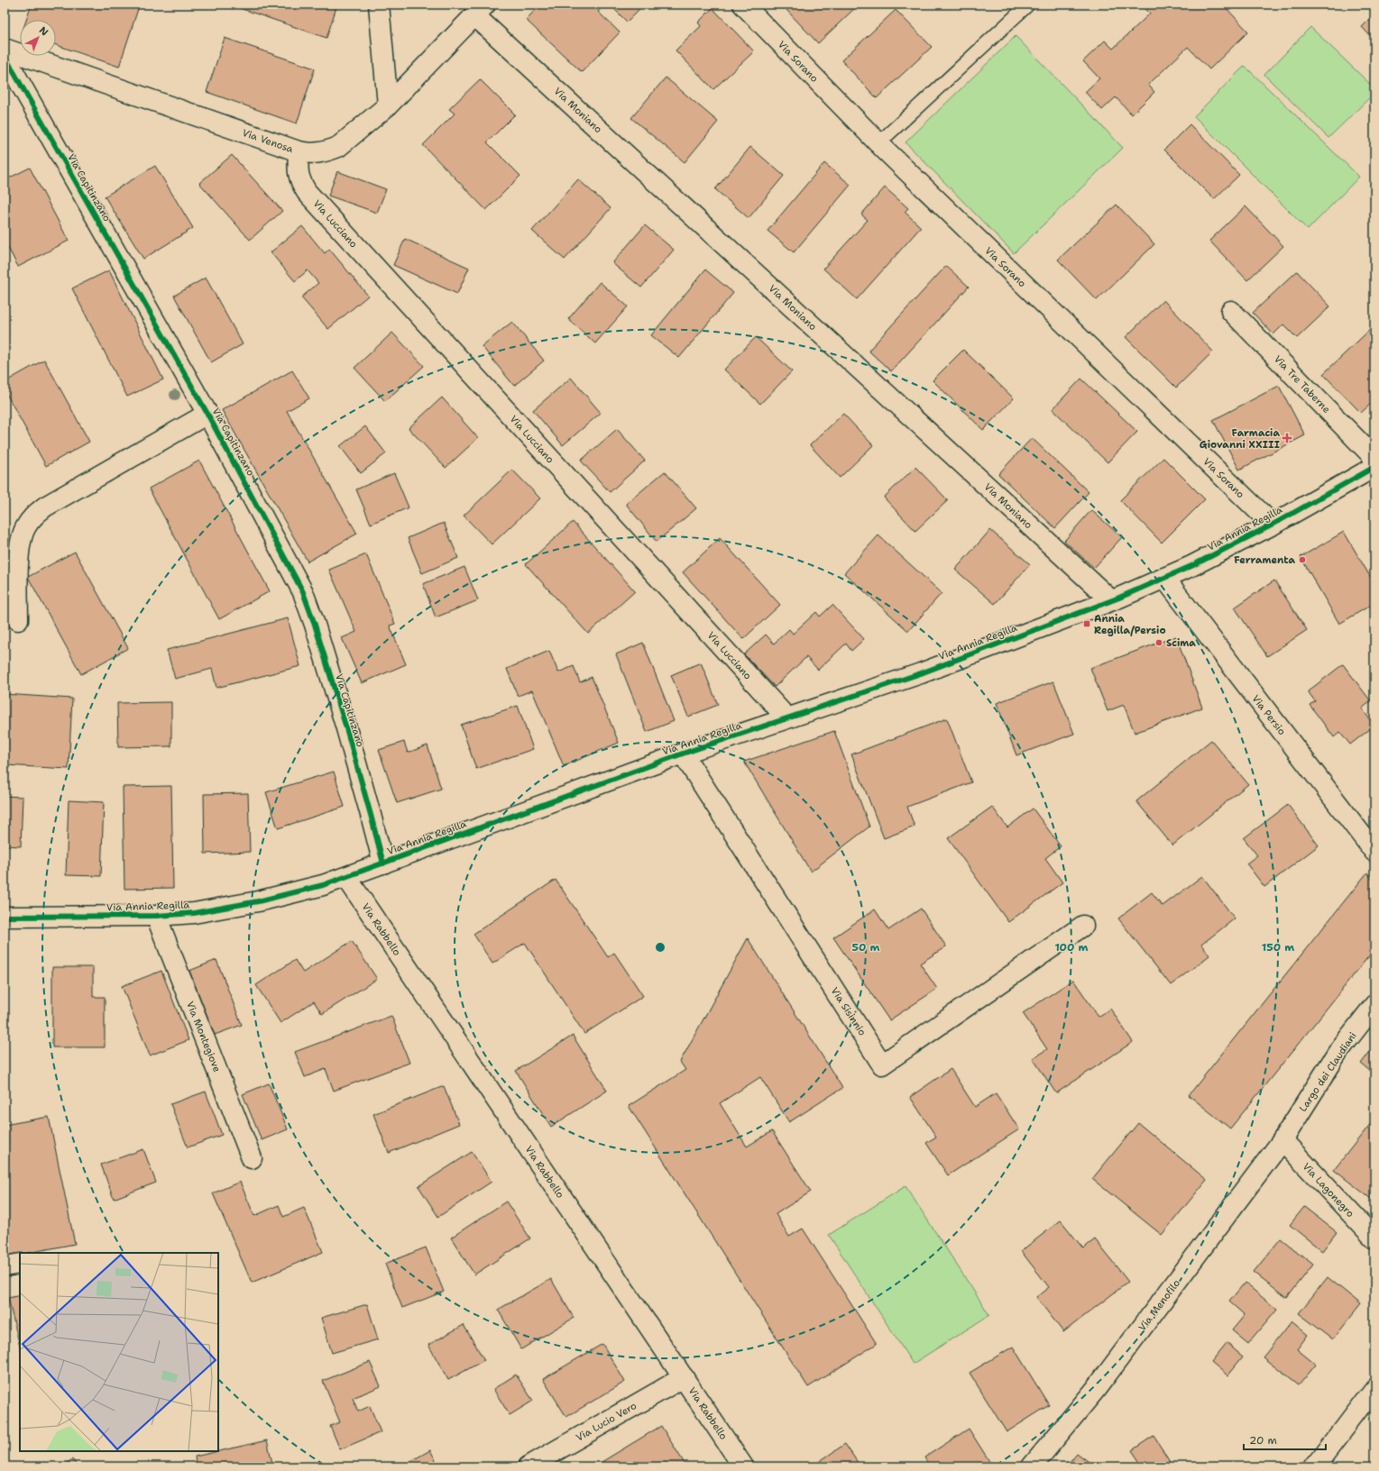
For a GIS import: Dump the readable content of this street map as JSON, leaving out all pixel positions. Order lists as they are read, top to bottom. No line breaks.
{"streets":{"street":["Via Sorano","Via Moniano","Via Venosa","Via Capitinzano","Via Lucciano","Via Tre Taberne","Via Annia Regilla","Via Persio","Via Rabbello","Via Sisinnio","Via Montegiove","Largo dei Claudiani","Via Lagonegro","Via Menofilo","Via Lucio Vero"]},"crossings":[["Via Sorano","Via Annia Regilla"],["Via Moniano","Via Venosa"],["Via Moniano","Via Annia Regilla"],["Via Venosa","Via Lucciano"],["Via Capitinzano","Via Annia Regilla"],["Via Lucciano","Via Annia Regilla"],["Via Annia Regilla","Via Persio"],["Via Annia Regilla","Via Rabbello"],["Via Annia Regilla","Via Sisinnio"],["Via Annia Regilla","Via Montegiove"],["Via Rabbello","Via Lucio Vero"],["Largo dei Claudiani","Via Lagonegro"],["Largo dei Claudiani","Via Menofilo"],["Via Lagonegro","Via Menofilo"]],"places":{"health":["Farmacia Giovanni XXIII"],"other":["Ferramenta","Scima"],"transit":["Annia Regilla/Persio"]},"scale_bar":"20 m","north":"top right","rings":["50 m","100 m","150 m"]}
